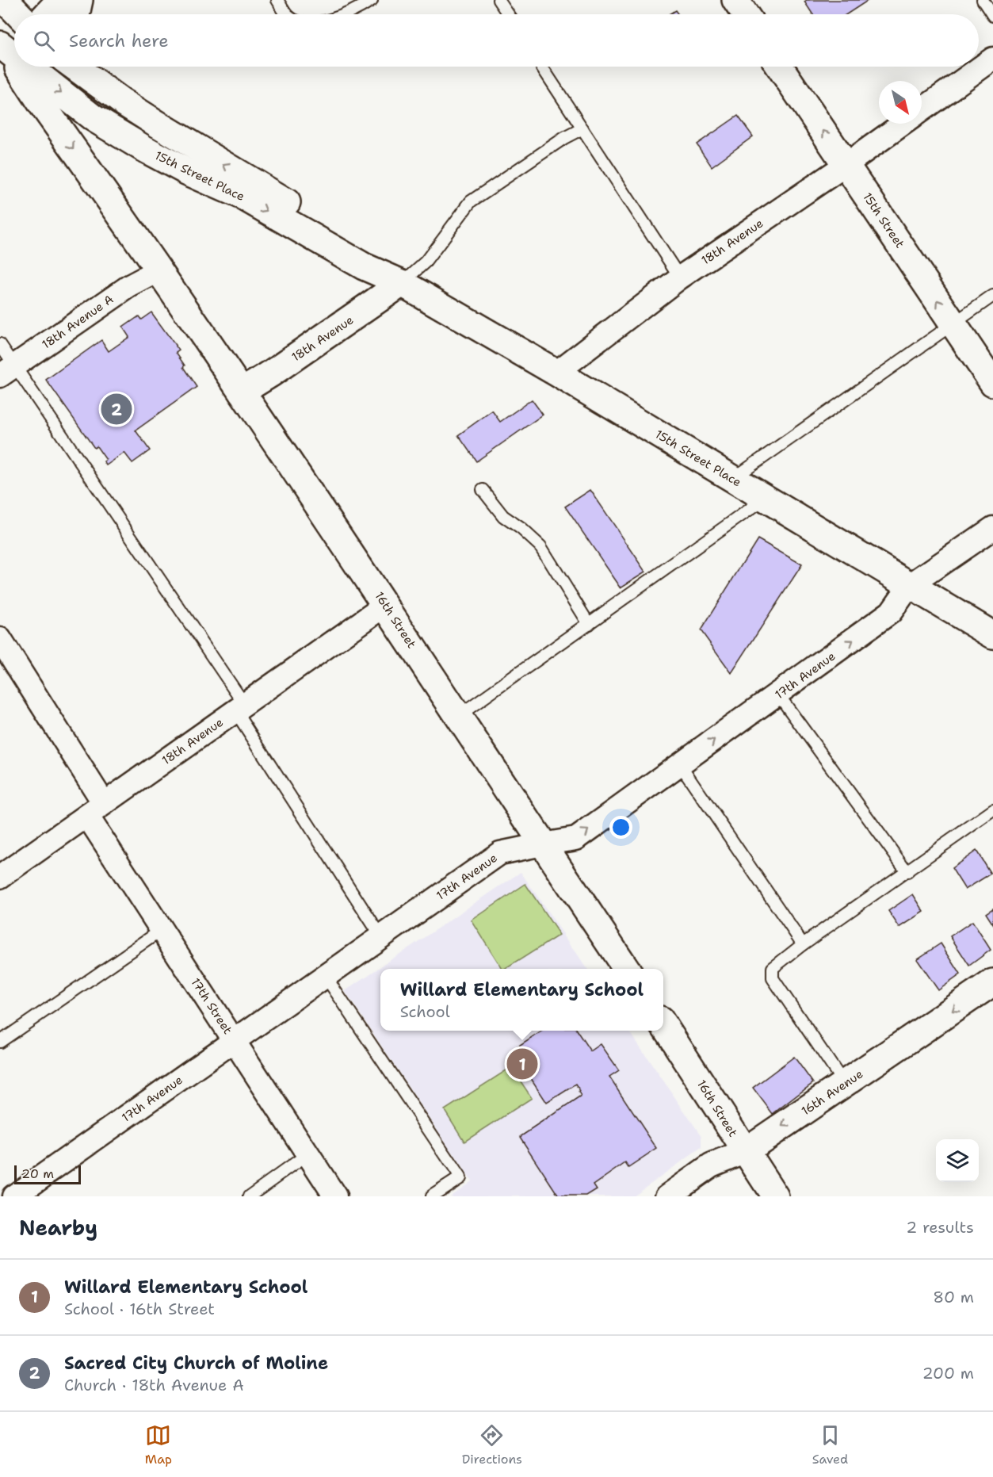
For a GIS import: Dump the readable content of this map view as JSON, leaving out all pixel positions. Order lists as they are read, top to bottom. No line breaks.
{"streets":{"street":["15th Street Place","15th Street","18th Avenue","18th Avenue A","16th Street","17th Avenue","17th Street","16th Avenue"]},"crossings":[["15th Street Place","18th Avenue"],["15th Street Place","17th Avenue"],["15th Street","18th Avenue"],["18th Avenue","16th Street"],["18th Avenue","17th Street"],["18th Avenue A","16th Street"],["16th Street","17th Avenue"],["16th Street","16th Avenue"],["17th Avenue","17th Street"]],"one_way":["15th Street","17th Avenue","16th Avenue"],"scale_bar":"20 m","north":"bottom right","page":{"search":"Search here","pins":["2","1"],"popup":["Willard Elementary School","School"],"scale":"20 m","heading":["Nearby","2 results"],"list":[{"mark":"1","name":"Willard Elementary School","note":"School · 16th Street","value":"80 m"},{"mark":"2","name":"Sacred City Church of Moline","note":"Church · 18th Avenue A","value":"200 m"}],"nav":["Map","Directions","Saved"]}}
